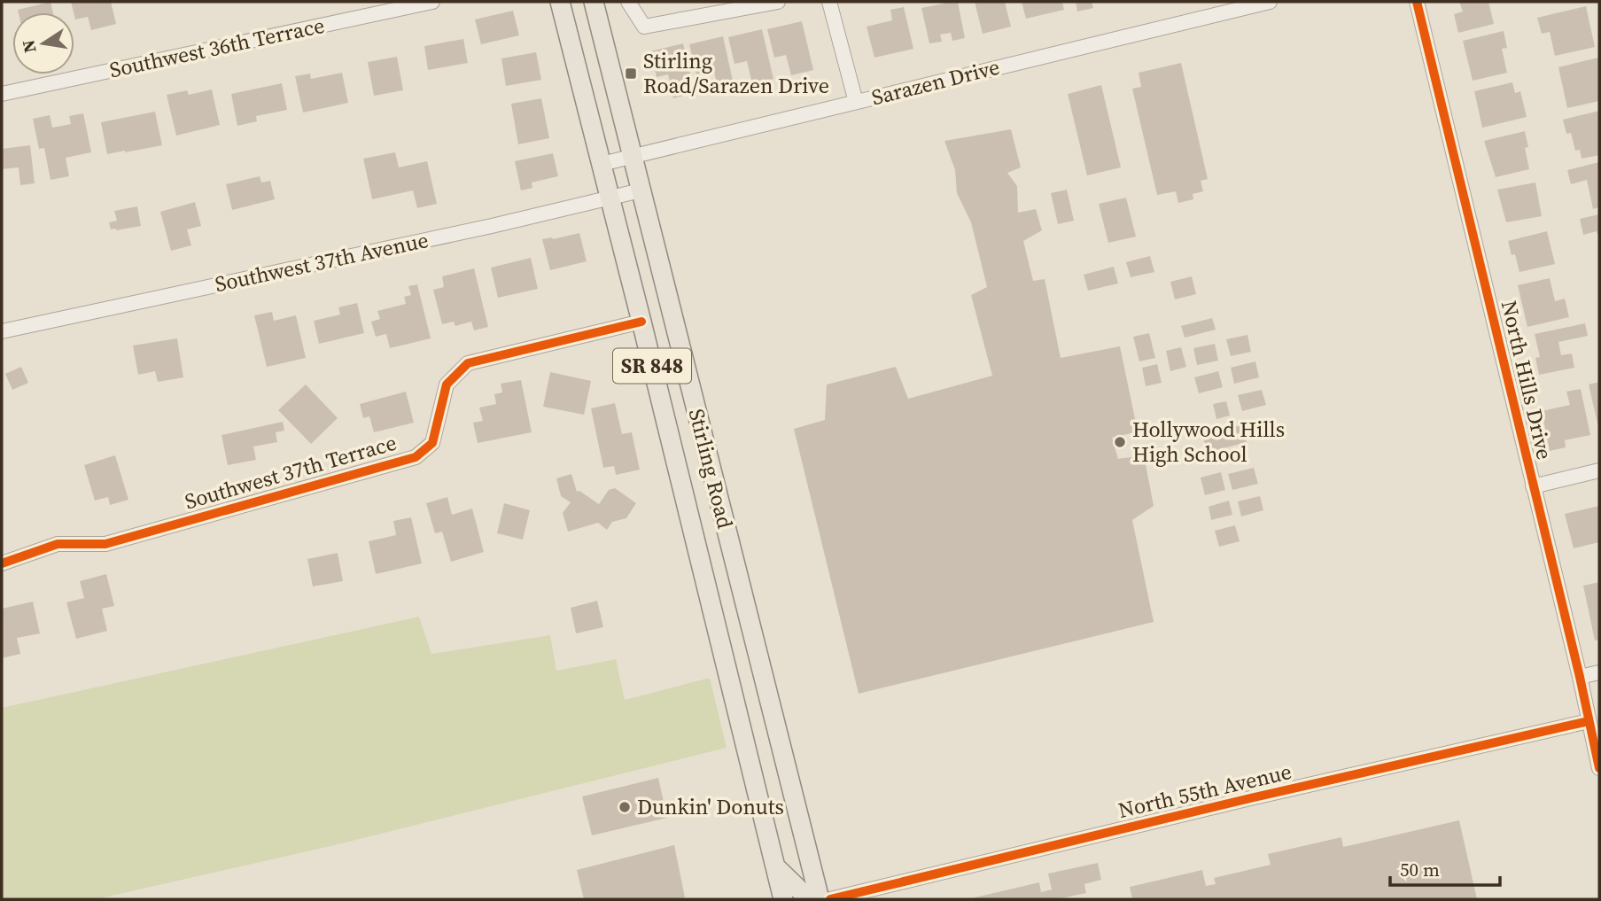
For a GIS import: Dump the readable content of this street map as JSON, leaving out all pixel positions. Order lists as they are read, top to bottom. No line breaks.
{"streets":{"main road":["SR 848","Stirling Road"],"street":["Southwest 36th Terrace","Sarazen Drive","Southwest 37th Avenue","North Hills Drive","Southwest 37th Terrace","North 55th Avenue"]},"crossings":[["Sarazen Drive","Stirling Road"],["Southwest 37th Avenue","Stirling Road"],["North Hills Drive","North 55th Avenue"],["Stirling Road","Southwest 37th Terrace"]],"places":{"transit":["Stirling Road/Sarazen Drive"],"other":["Hollywood Hills High School","Dunkin' Donuts"]},"scale_bar":"50 m","north":"left"}
